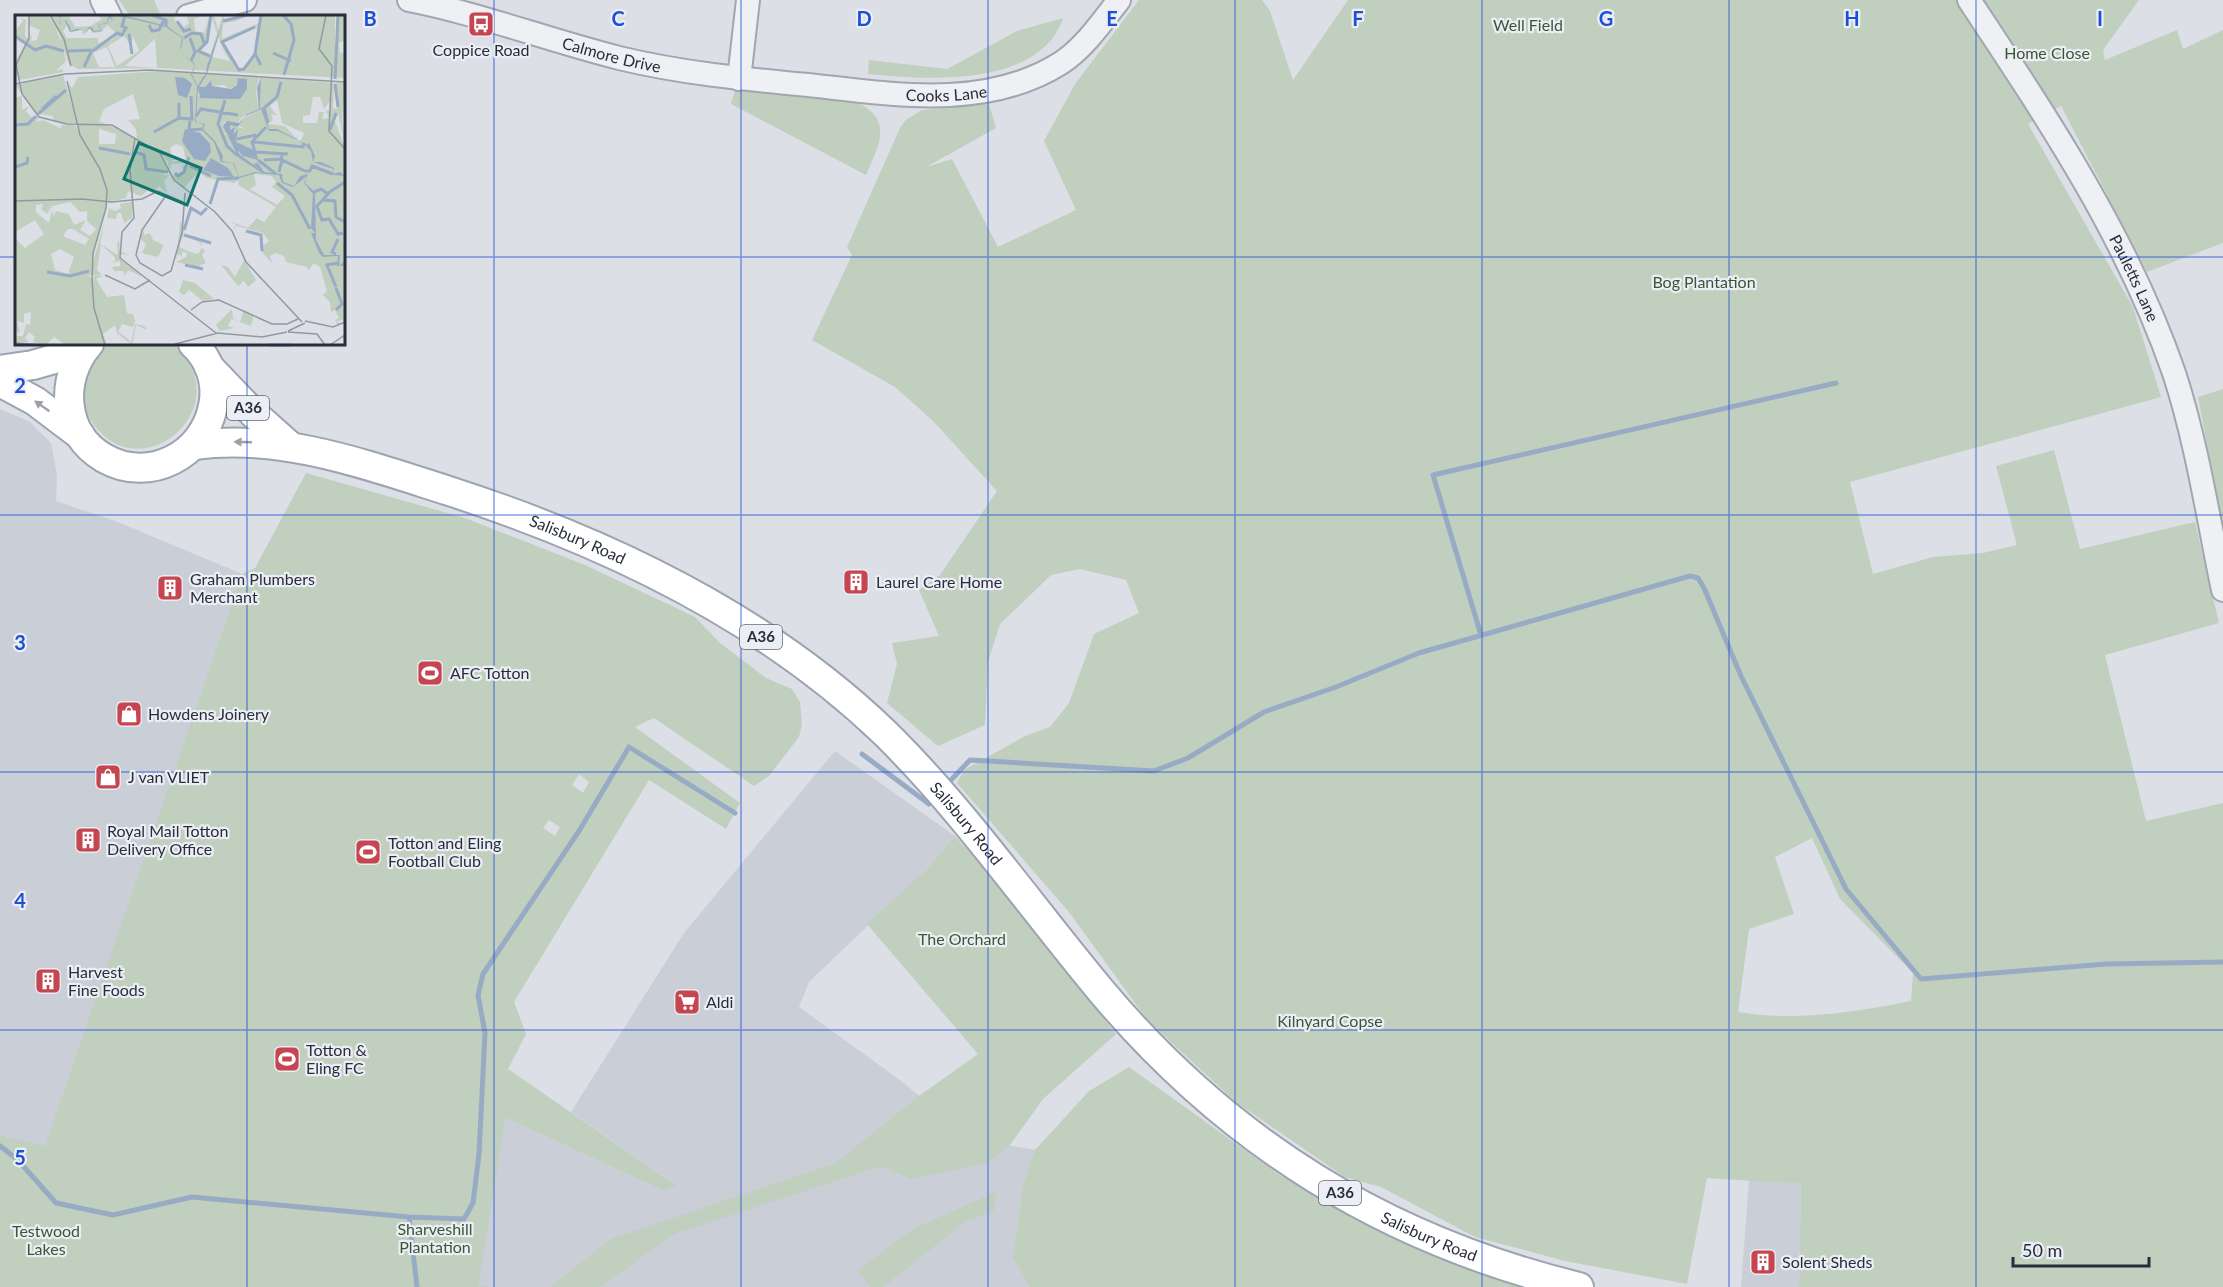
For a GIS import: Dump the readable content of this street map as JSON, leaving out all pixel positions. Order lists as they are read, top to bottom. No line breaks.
{"streets":{"main road":["A36","Salisbury Road"],"street":["Calmore Drive","Cooks Lane","Pauletts Lane"]},"crossings":[["Calmore Drive","Cooks Lane"]],"parks":["Well Field","Home Close","Bog Plantation","The Orchard","Kilnyard Copse","Sharveshill Plantation","Testwood Lakes"],"places":{"bus stop":["Coppice Road"],"building":["Laurel Care Home","Graham Plumbers Merchant","Royal Mail Totton Delivery Office","Harvest Fine Foods","Solent Sheds"],"sports":["AFC Totton","Totton and Eling Football Club","Totton & Eling FC"],"shop":["Howdens Joinery","J van VLIET"],"supermarket":["Aldi"]},"scale_bar":"50 m","grid":{"columns":["B","C","D","E","F","G","H","I"],"rows":["2","3","4","5"]}}
